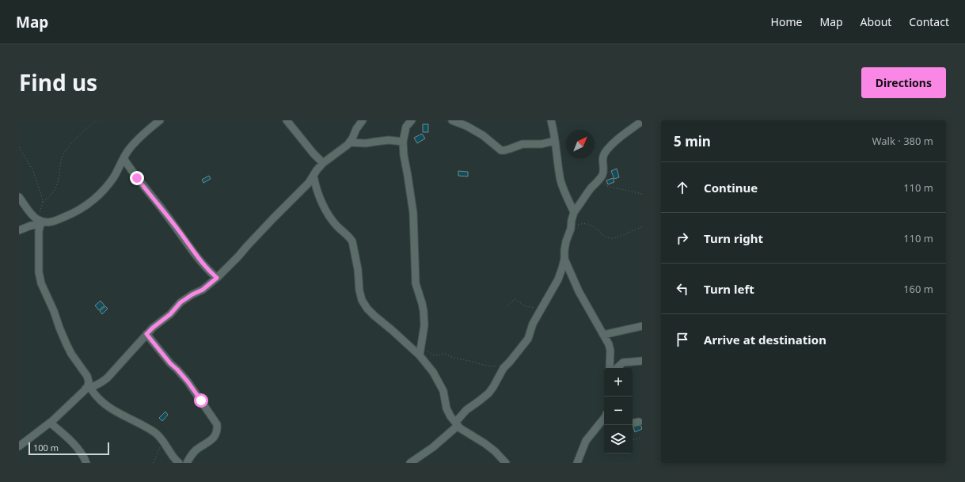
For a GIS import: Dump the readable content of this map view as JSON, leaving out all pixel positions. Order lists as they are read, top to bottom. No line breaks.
{"scale_bar":"100 m","north":"top right","page":{"header":"Map","nav":["Home","Map","About","Contact"],"title":"Find us","buttons":"Directions","heading":["5 min","Walk · 380 m"],"list":[["Continue","110 m"],["Turn right","110 m"],["Turn left","160 m"],"Arrive at destination"],"map_buttons":["+","−"],"scale":"100 m"}}
